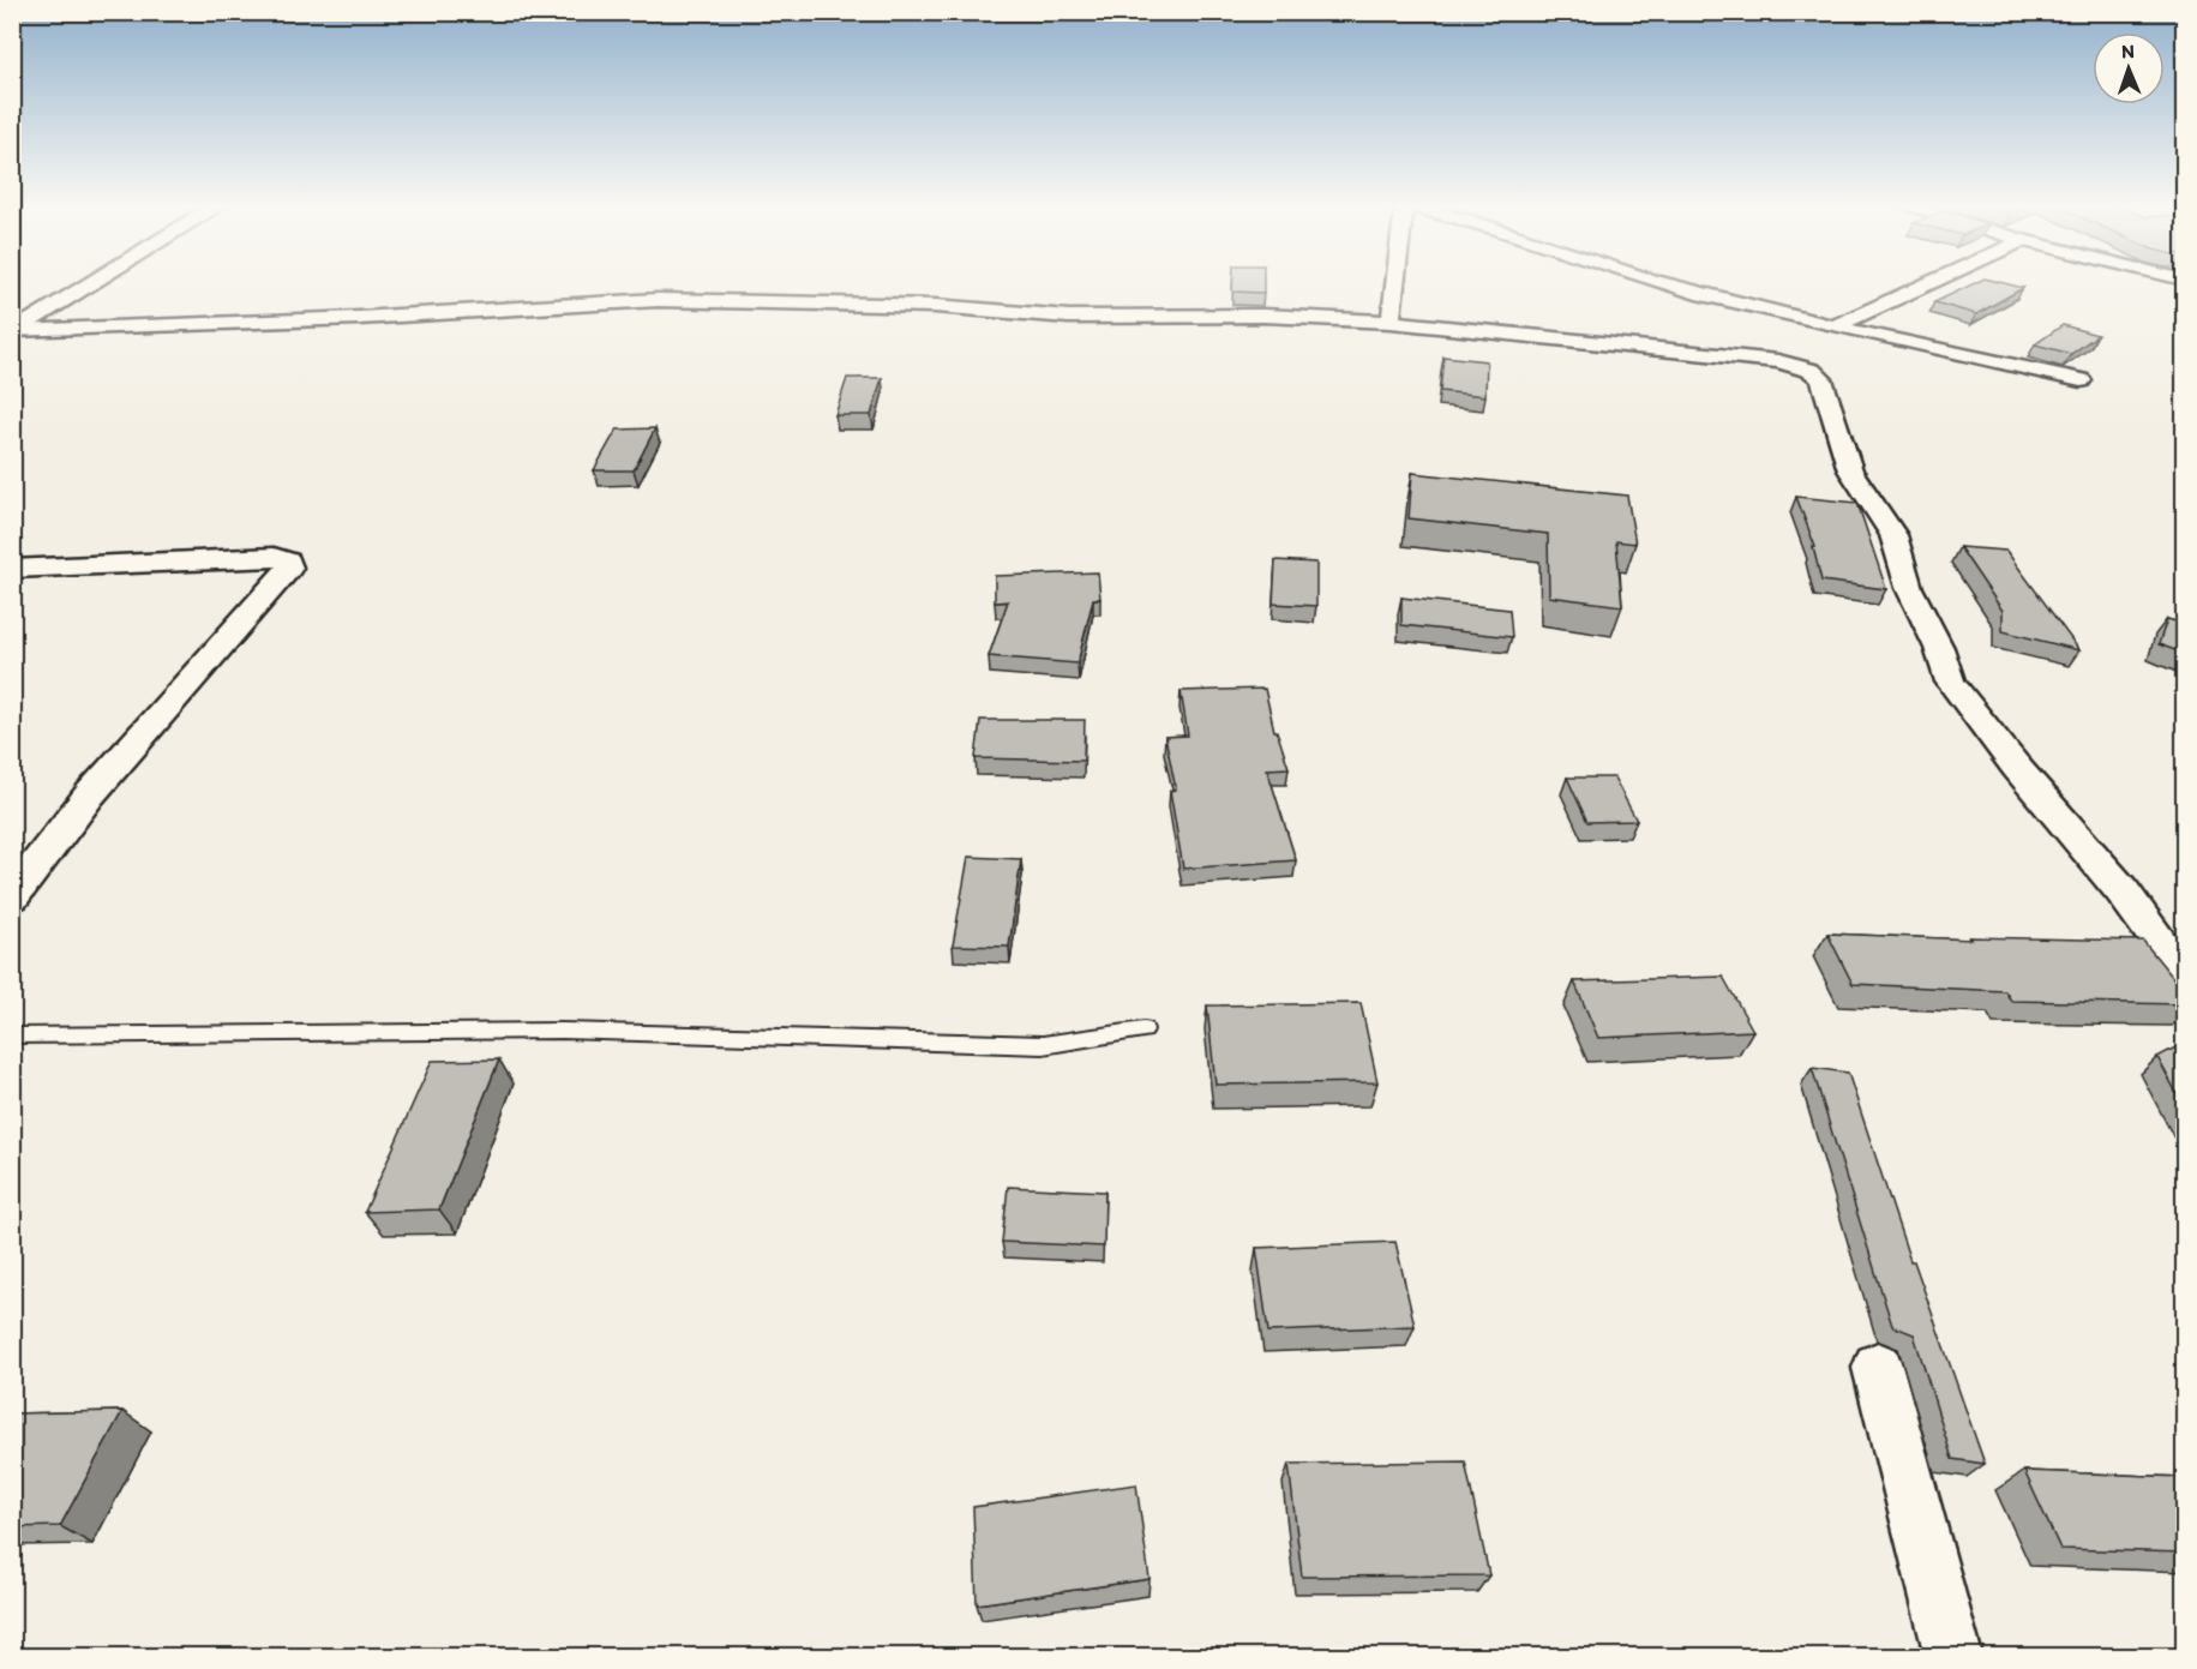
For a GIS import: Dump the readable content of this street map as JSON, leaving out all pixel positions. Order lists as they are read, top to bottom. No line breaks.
{"north":"top"}
